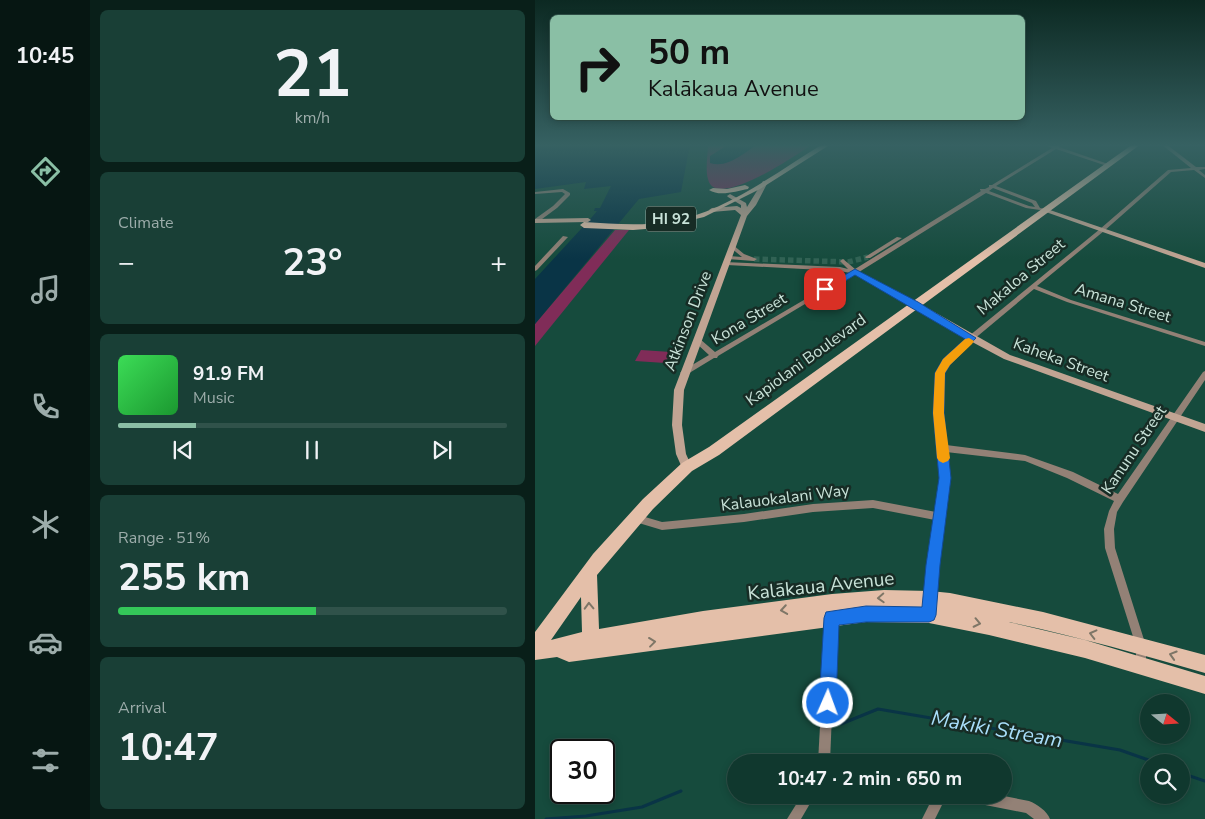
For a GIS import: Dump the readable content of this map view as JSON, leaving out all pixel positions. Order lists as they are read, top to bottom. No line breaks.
{"streets":{"main road":["HI 92","Kapiolani Boulevard","Kalākaua Avenue"],"street":["Makaloa Street","Amana Street","Kona Street","Atkinson Drive","Kaheka Street","Kanunu Street","Kalauokalani Way"]},"crossings":[["HI 92","Atkinson Drive"],["Makaloa Street","Amana Street"],["Makaloa Street","Kaheka Street"],["Makaloa Street","Kalauokalani Way"],["Makaloa Street","Kalākaua Avenue"],["Kona Street","Atkinson Drive"],["Atkinson Drive","Kapiolani Boulevard"],["Kapiolani Boulevard","Kaheka Street"],["Kapiolani Boulevard","Kalauokalani Way"],["Kapiolani Boulevard","Kalākaua Avenue"],["Kaheka Street","Kanunu Street"],["Kanunu Street","Kalākaua Avenue"]],"water":["Makiki Stream"],"north":"right","page":{"tabs":"10:45","tile":[["21","km/h"],"Climate",["Range · 51%","255 km"],["Arrival","10:47"]],"turn":["50 m","Kalākaua Avenue"],"heat":["−","23°","+"],"song":["91.9 FM","Music"],"limit":"30","trip":"10:47 · 2 min · 650 m"}}
